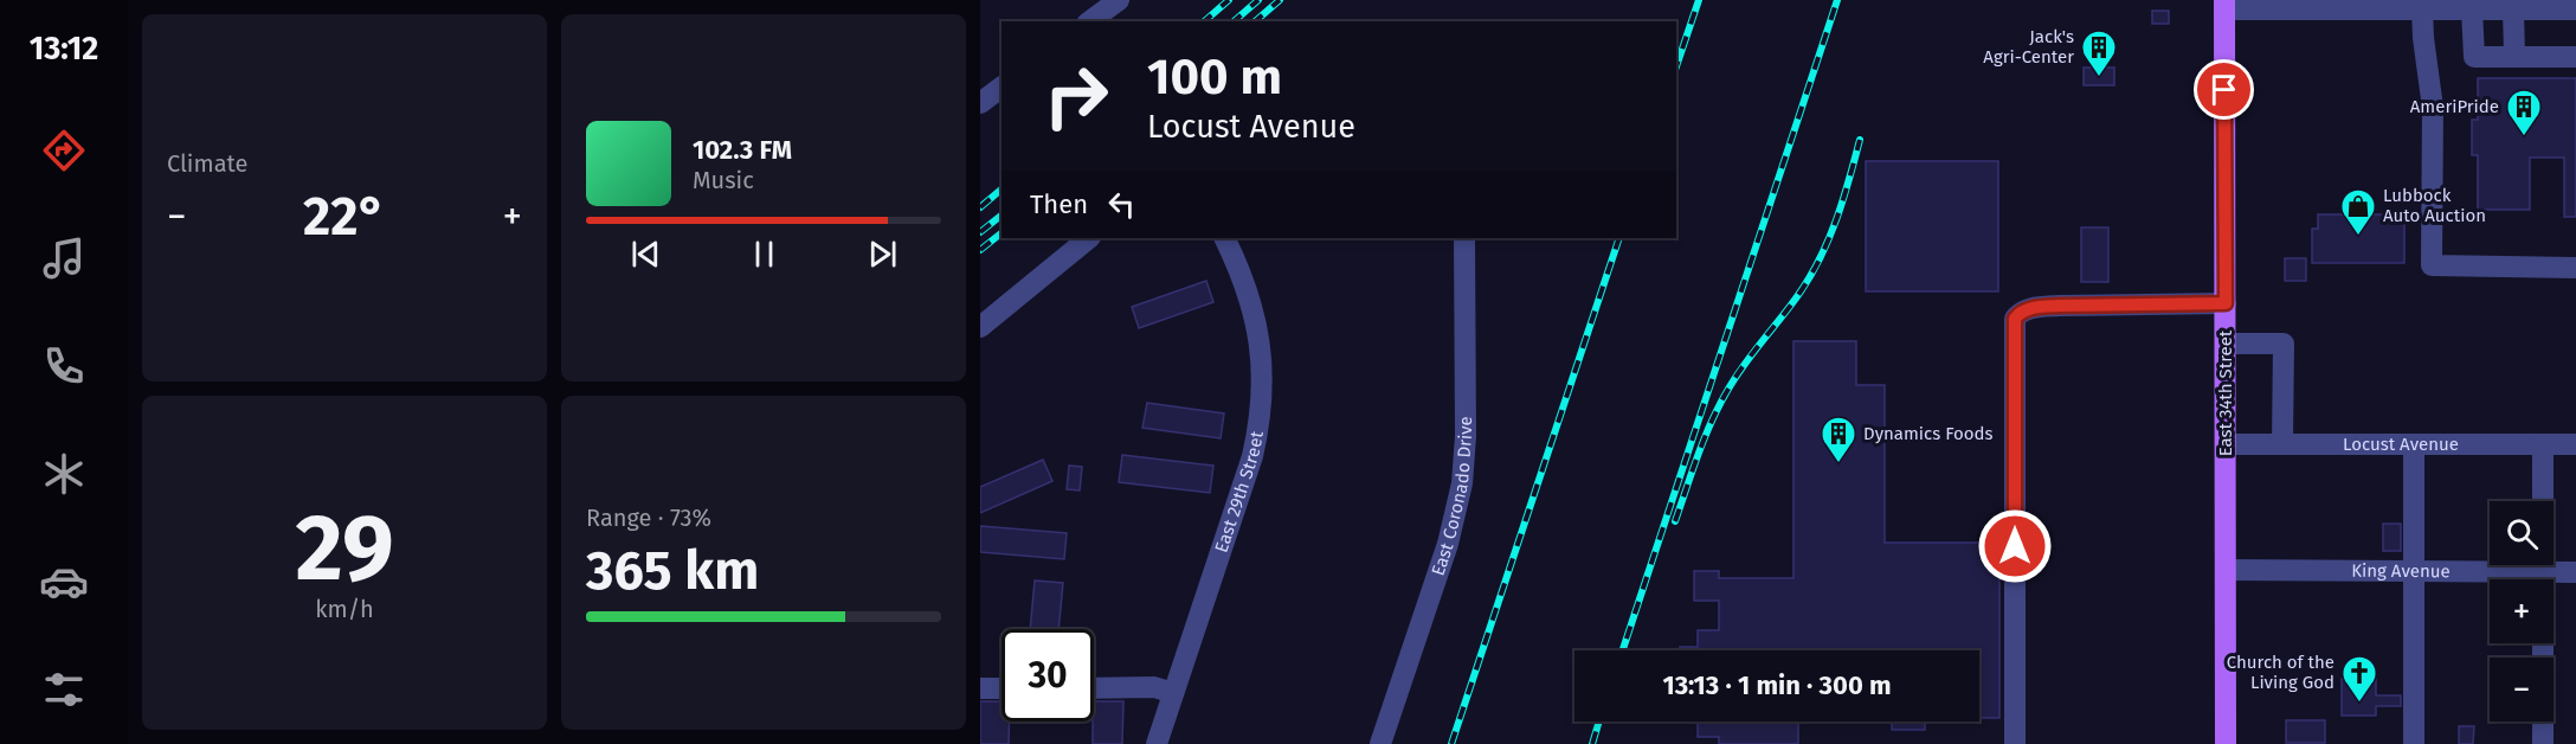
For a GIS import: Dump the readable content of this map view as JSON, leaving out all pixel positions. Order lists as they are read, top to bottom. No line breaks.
{"streets":{"main road":["East 34th Street"],"street":["Locust Avenue","East 29th Street","East Coronado Drive","King Avenue"]},"crossings":[["East 34th Street","Locust Avenue"],["East 34th Street","King Avenue"]],"places":{"building":["Jack's Agri-Center","AmeriPride","Dynamics Foods"],"shop":["Lubbock Auto Auction"],"church":["Church of the Living God"]},"page":{"tabs":"13:12","tile":["Climate",["29","km/h"],["Range · 73%","365 km"]],"turn":["100 m","Locust Avenue"],"song":["102.3 FM","Music"],"then":"Then","heat":["−","22°","+"],"map_buttons":["+","−"],"limit":"30","trip":"13:13 · 1 min · 300 m"}}
